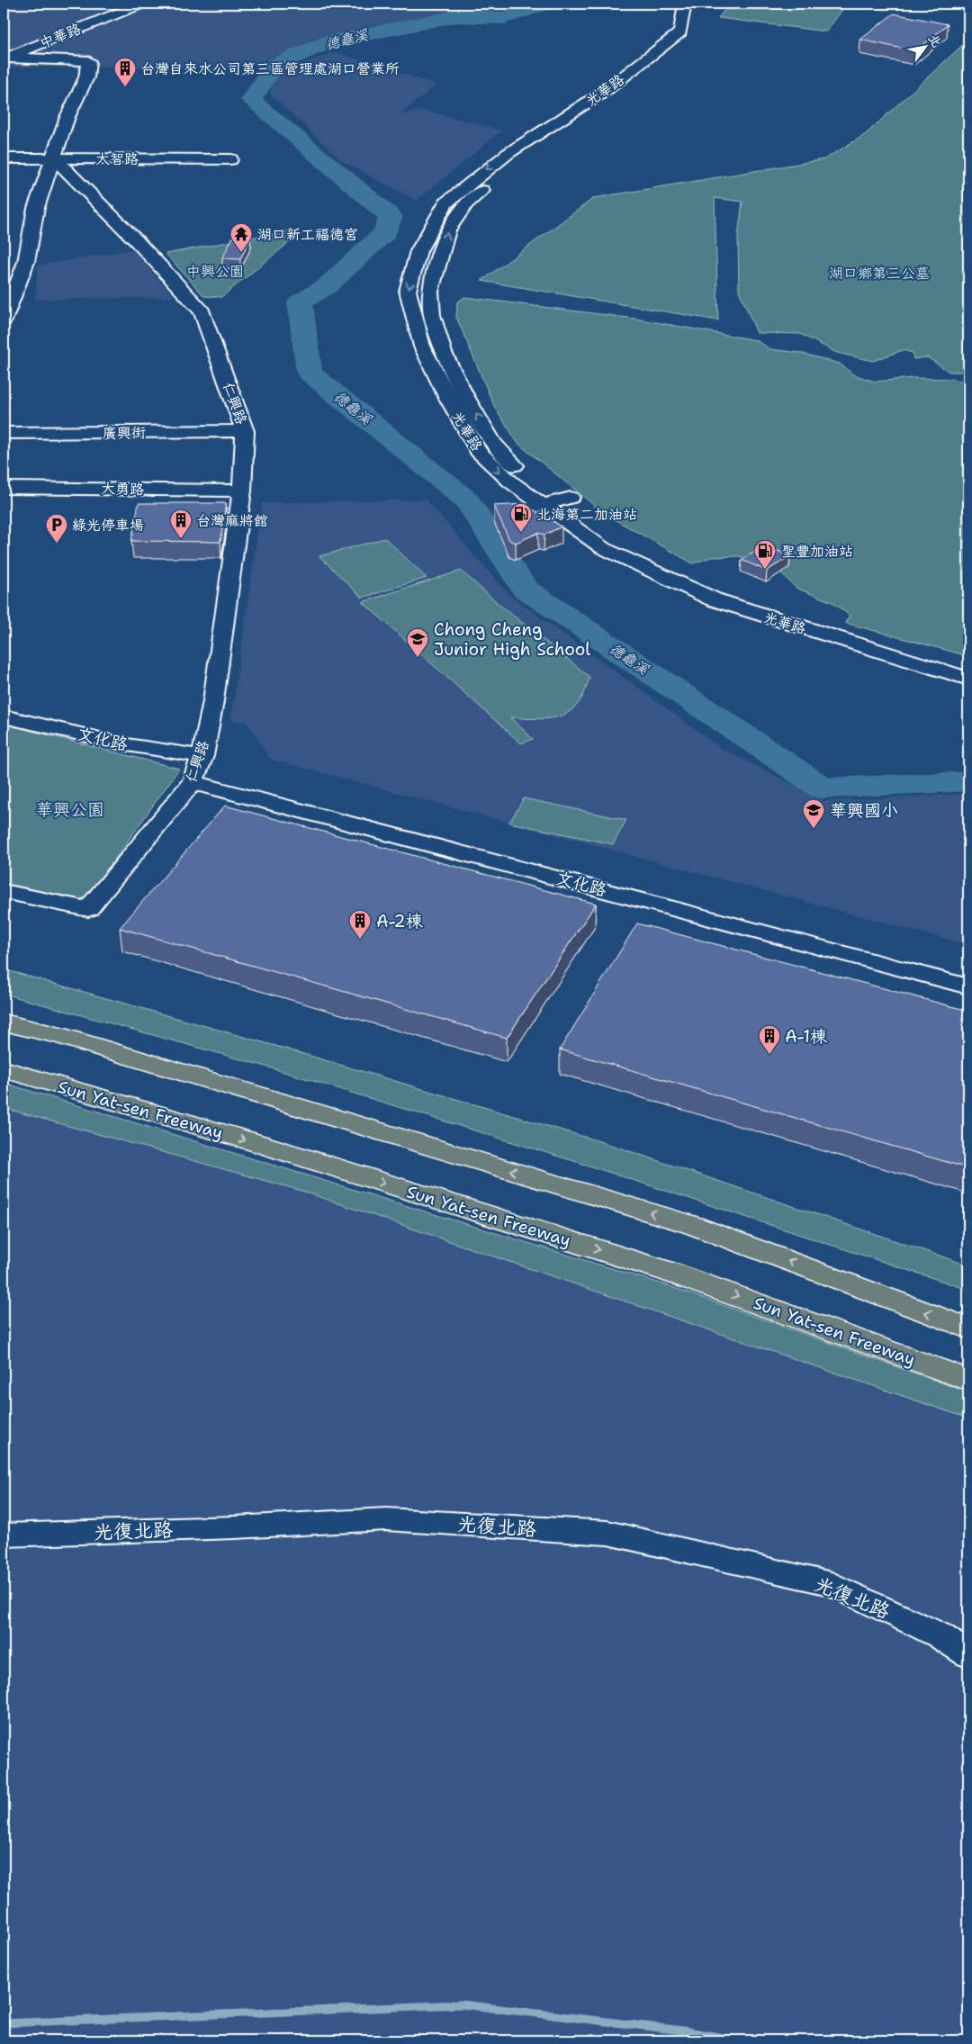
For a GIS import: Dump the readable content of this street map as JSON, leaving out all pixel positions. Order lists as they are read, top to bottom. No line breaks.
{"streets":{"highway":["Sun Yat-sen Freeway"],"street":["中華路","光華路","大智路","仁興路","廣興街","大勇路","文化路","光復北路"]},"crossings":[["大智路","仁興路"],["仁興路","廣興街"],["仁興路","大勇路"],["仁興路","文化路"]],"water":["德龜溪"],"parks":["中興公園","湖口鄉第三公墓","華興公園"],"places":{"building":["台灣自來水公司第三區管理處湖口營業所","台灣麻將館","A-2棟","A-1棟"],"temple":["湖口新工福德宮"],"fuel station":["北海第二加油站","聖豐加油站"],"parking":["綠光停車場"],"school or university":["Chong Cheng Junior High School","華興國小"]},"north":"top right"}
